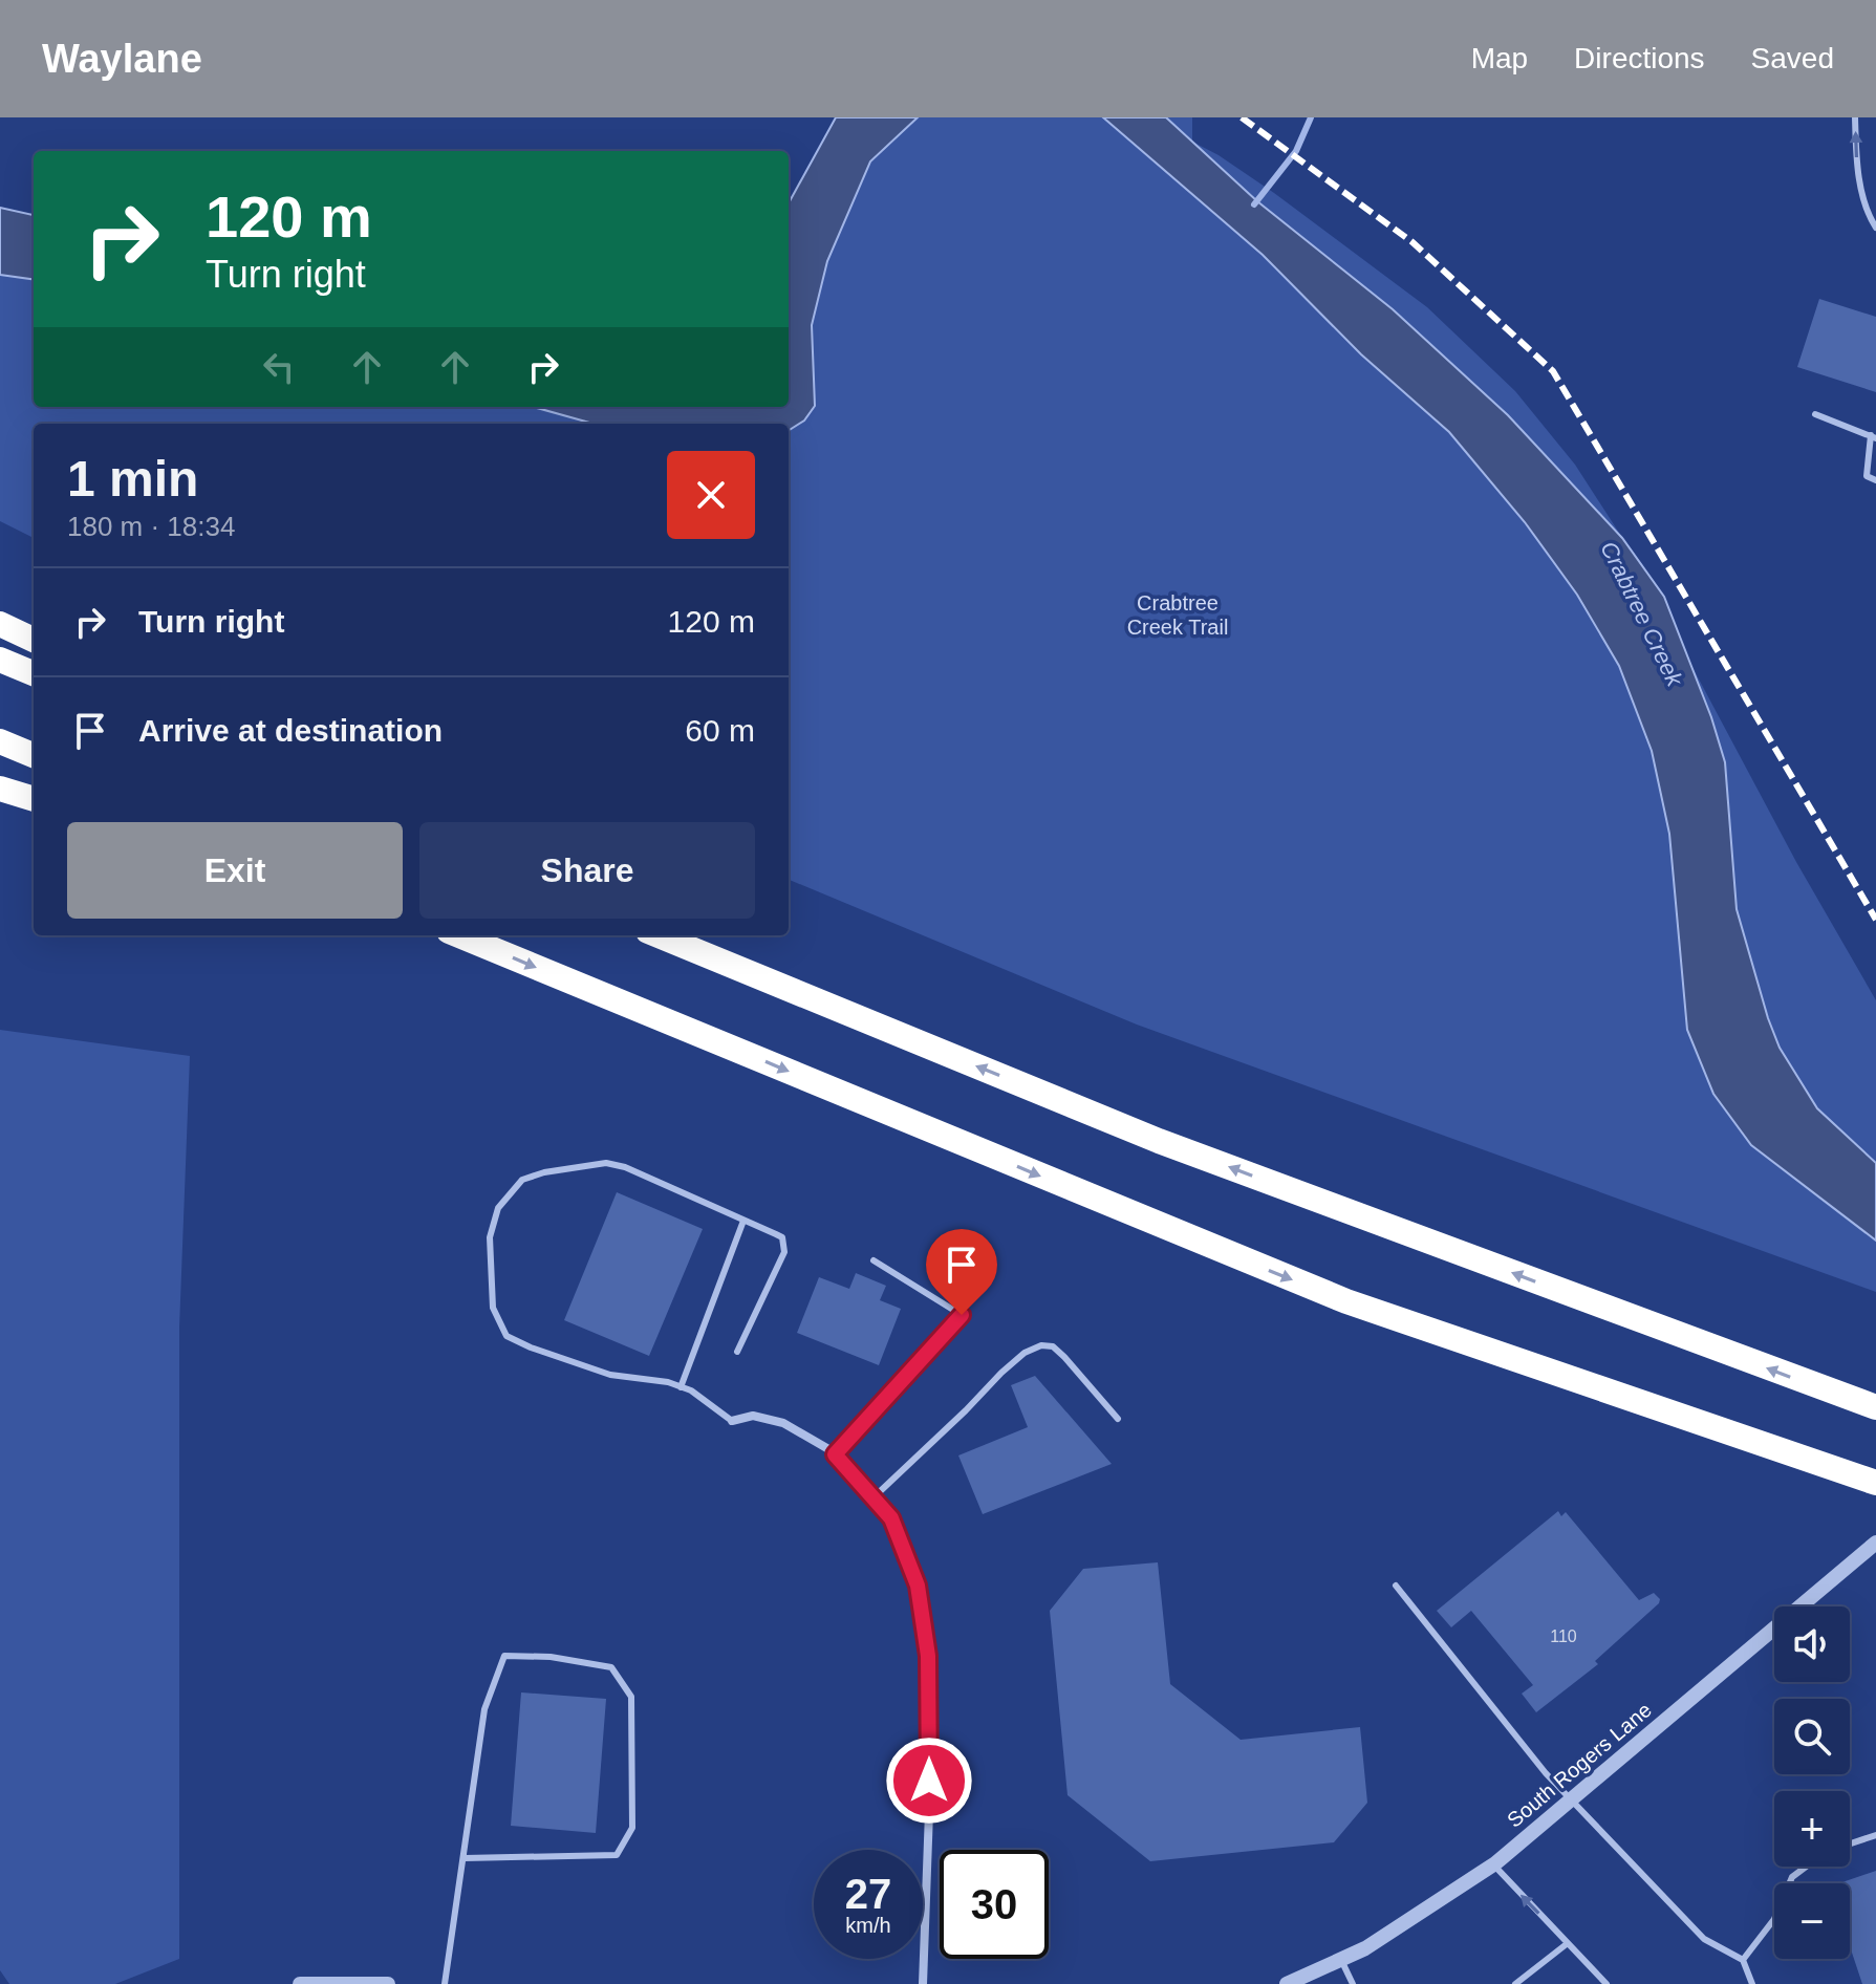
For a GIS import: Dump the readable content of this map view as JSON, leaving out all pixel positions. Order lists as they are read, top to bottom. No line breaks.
{"streets":{"street":["South Rogers Lane"]},"water":["Crabtree Creek"],"parks":["Crabtree Creek Trail"],"house_numbers":["110"],"page":{"header":"Waylane","nav":["Map","Directions","Saved"],"turn":["120 m","Turn right"],"heading":["1 min","180 m · 18:34"],"list":[{"name":"Turn right","value":"120 m"},{"name":"Arrive at destination","value":"60 m"}],"buttons":["Exit","Share"],"map_buttons":["+","−"],"speed":"27 km/h","limit":"30"}}
